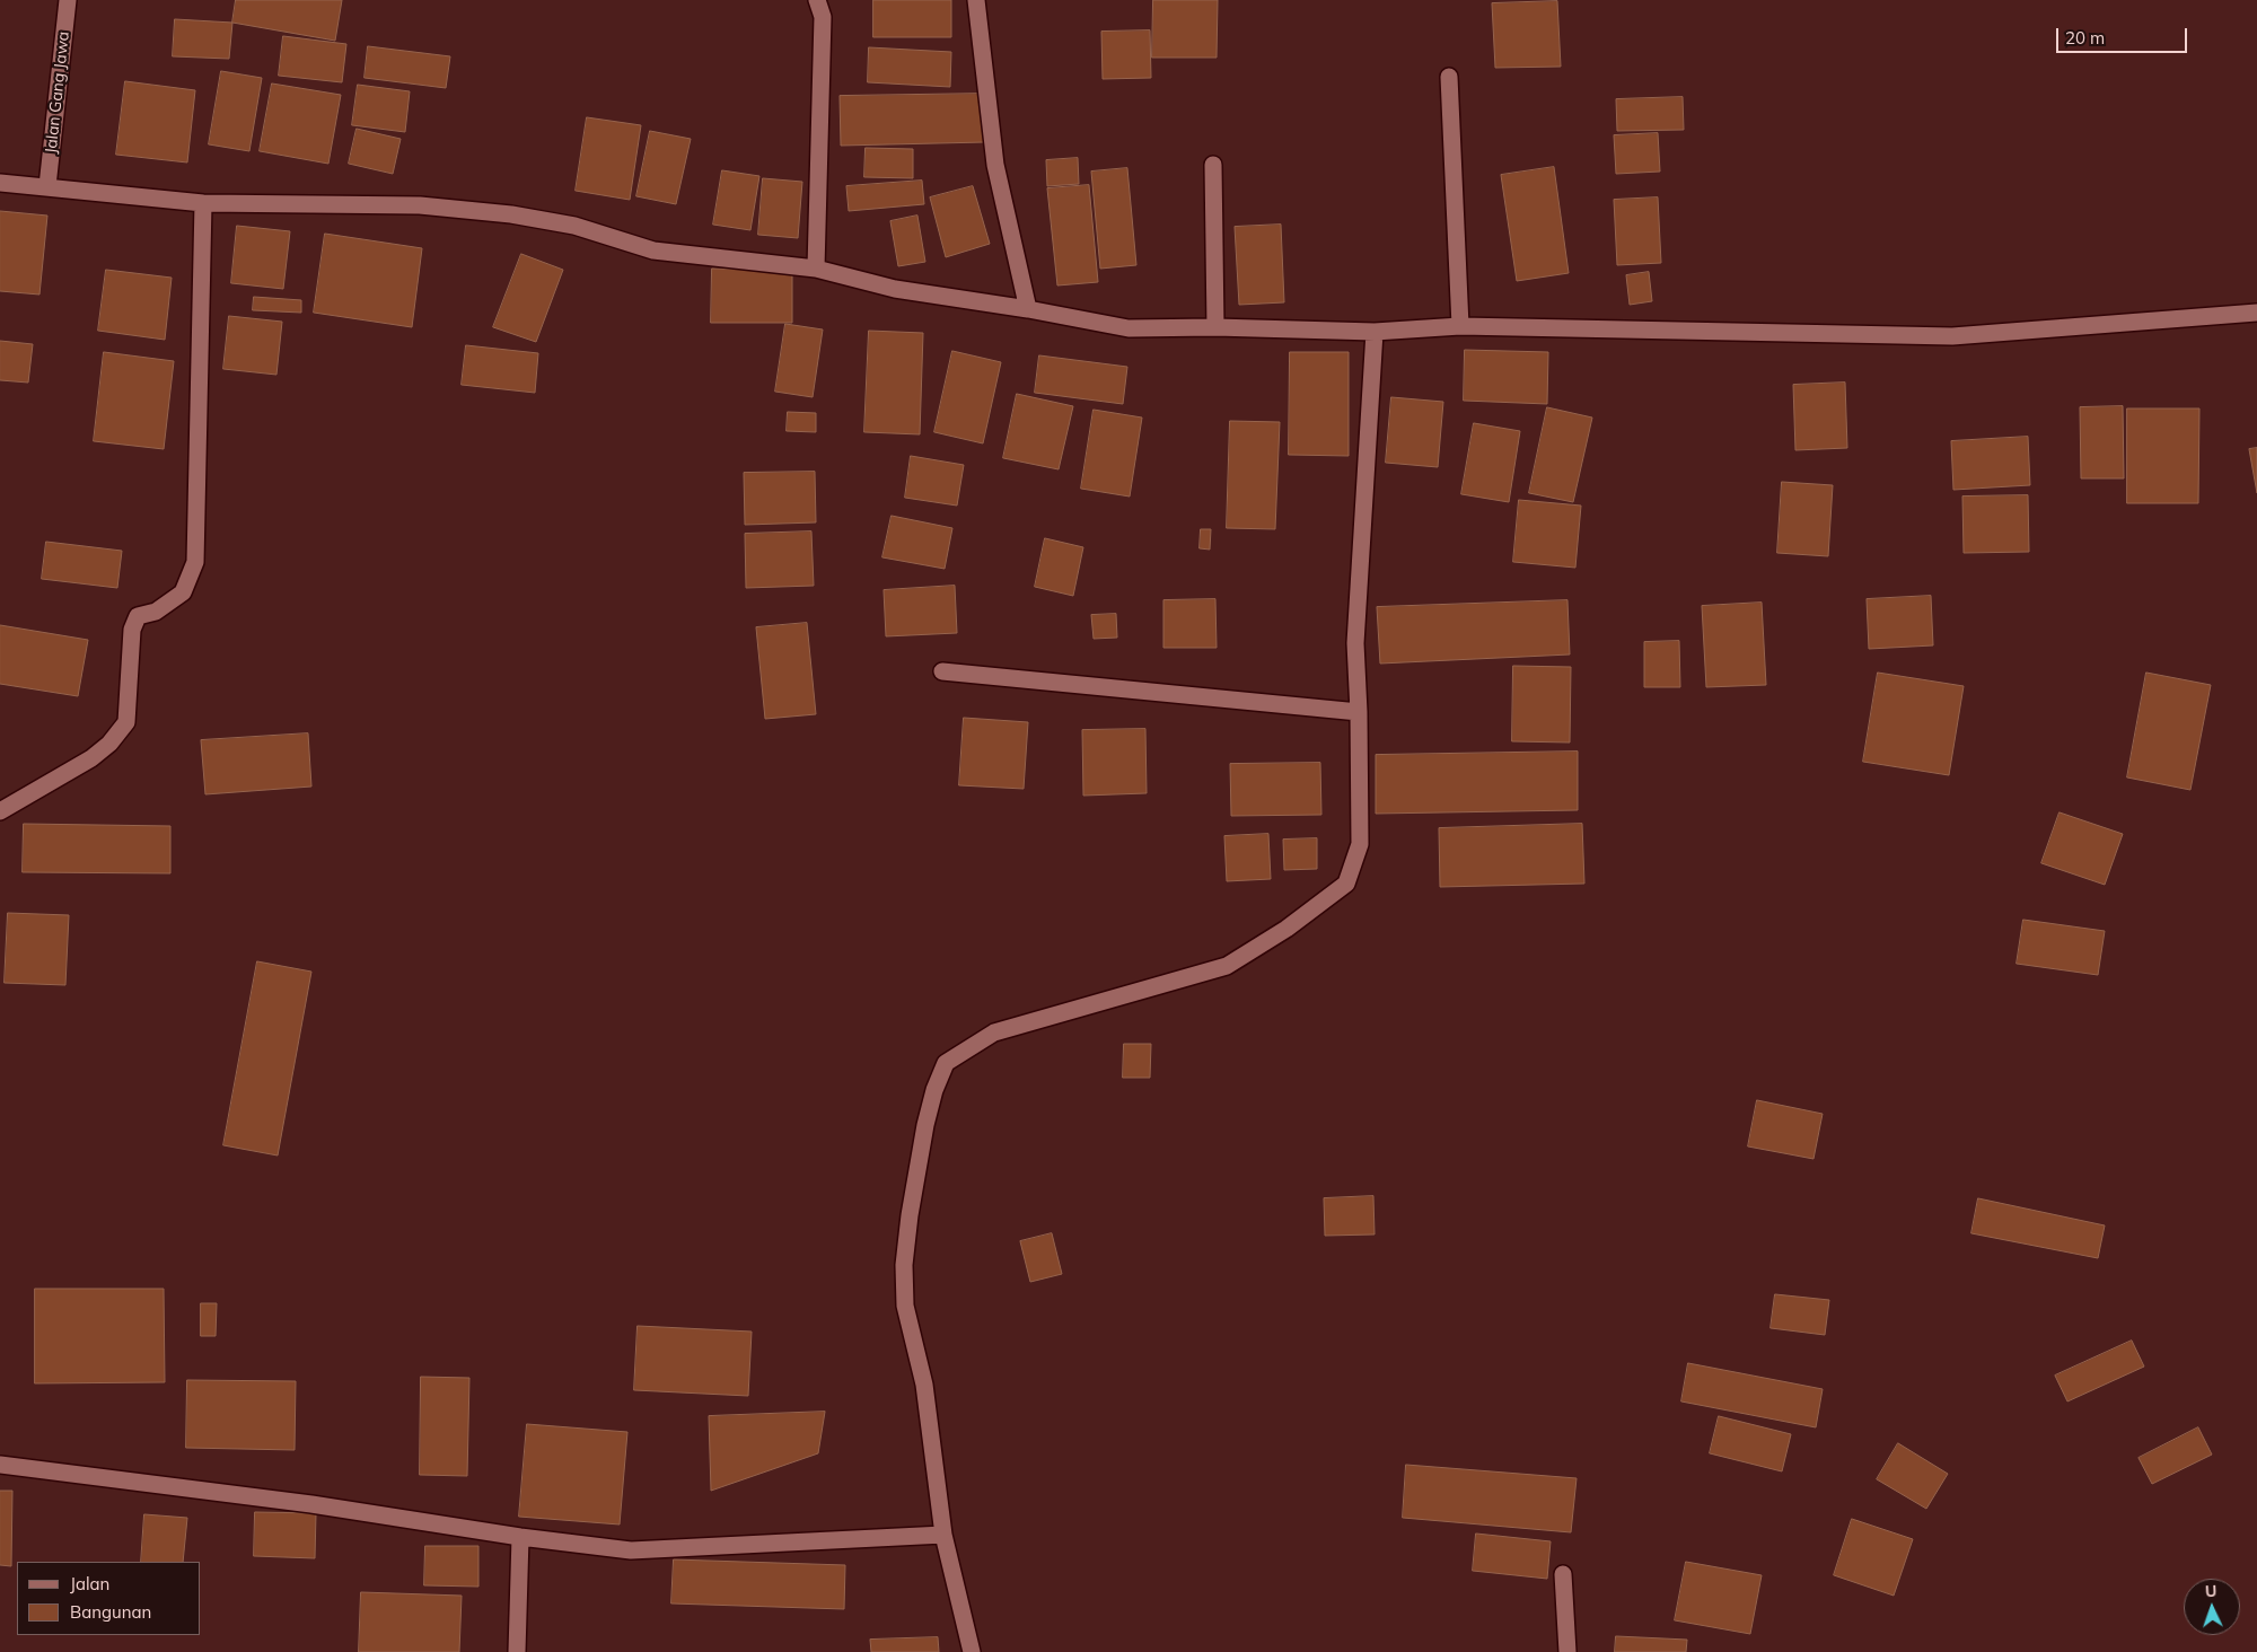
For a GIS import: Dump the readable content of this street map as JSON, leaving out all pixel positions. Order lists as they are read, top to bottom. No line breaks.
{"streets":{"street":["Jalan Gang Jawa"]},"legend":["Jalan","Bangunan"],"scale_bar":"20 m","north":"top"}
